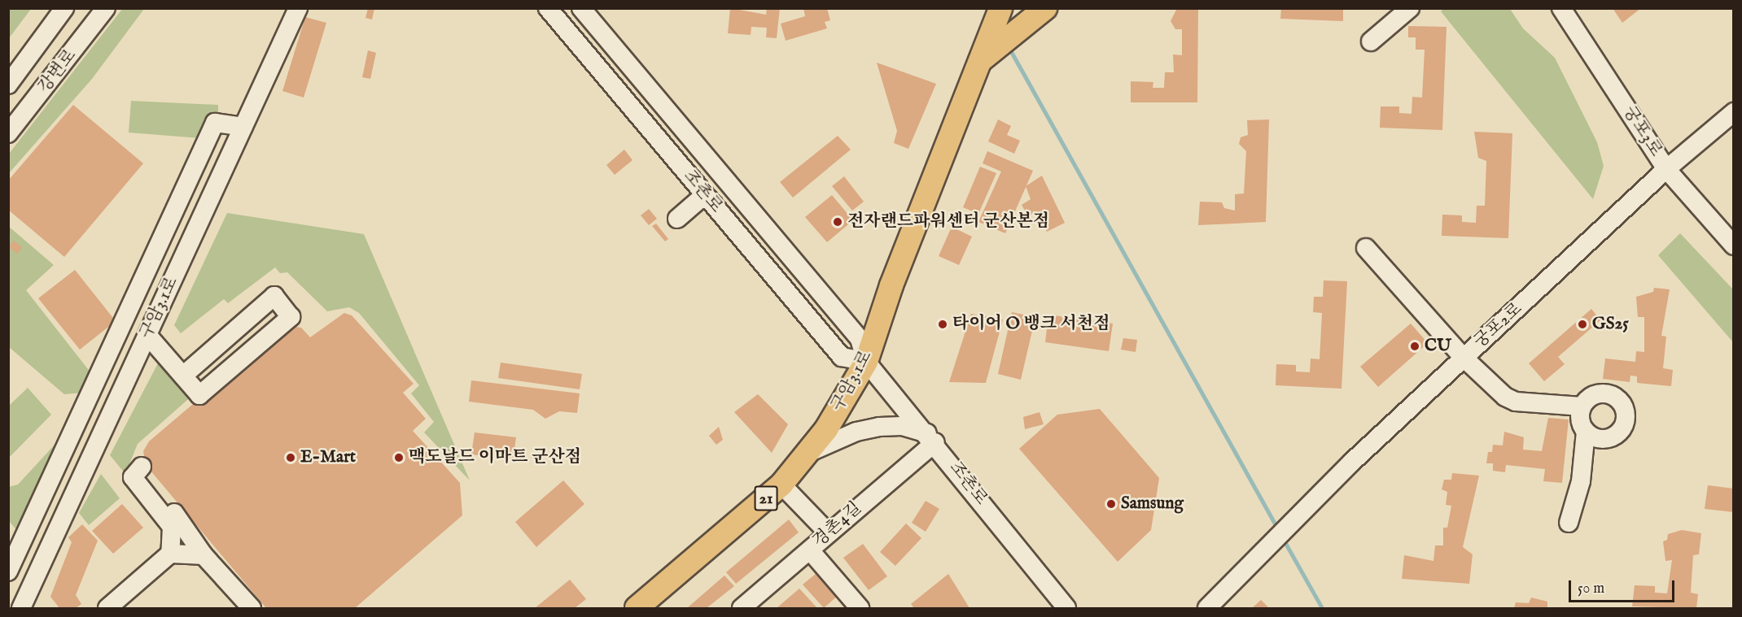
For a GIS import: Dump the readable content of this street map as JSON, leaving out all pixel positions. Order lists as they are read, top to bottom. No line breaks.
{"streets":{"main road":["구암3.1로","21"],"street":["강변로","궁포3로","조촌로","궁포2로","경촌4길"]},"crossings":[["궁포3로","궁포2로"],["조촌로","구암3.1로"],["조촌로","경촌4길"],["구암3.1로","21"]],"places":["전자랜드파워센터 군산본점","타이어 O 뱅크 서천점","GS25","CU","E-Mart","맥도날드 이마트 군산점","Samsung"],"scale_bar":"50 m"}
